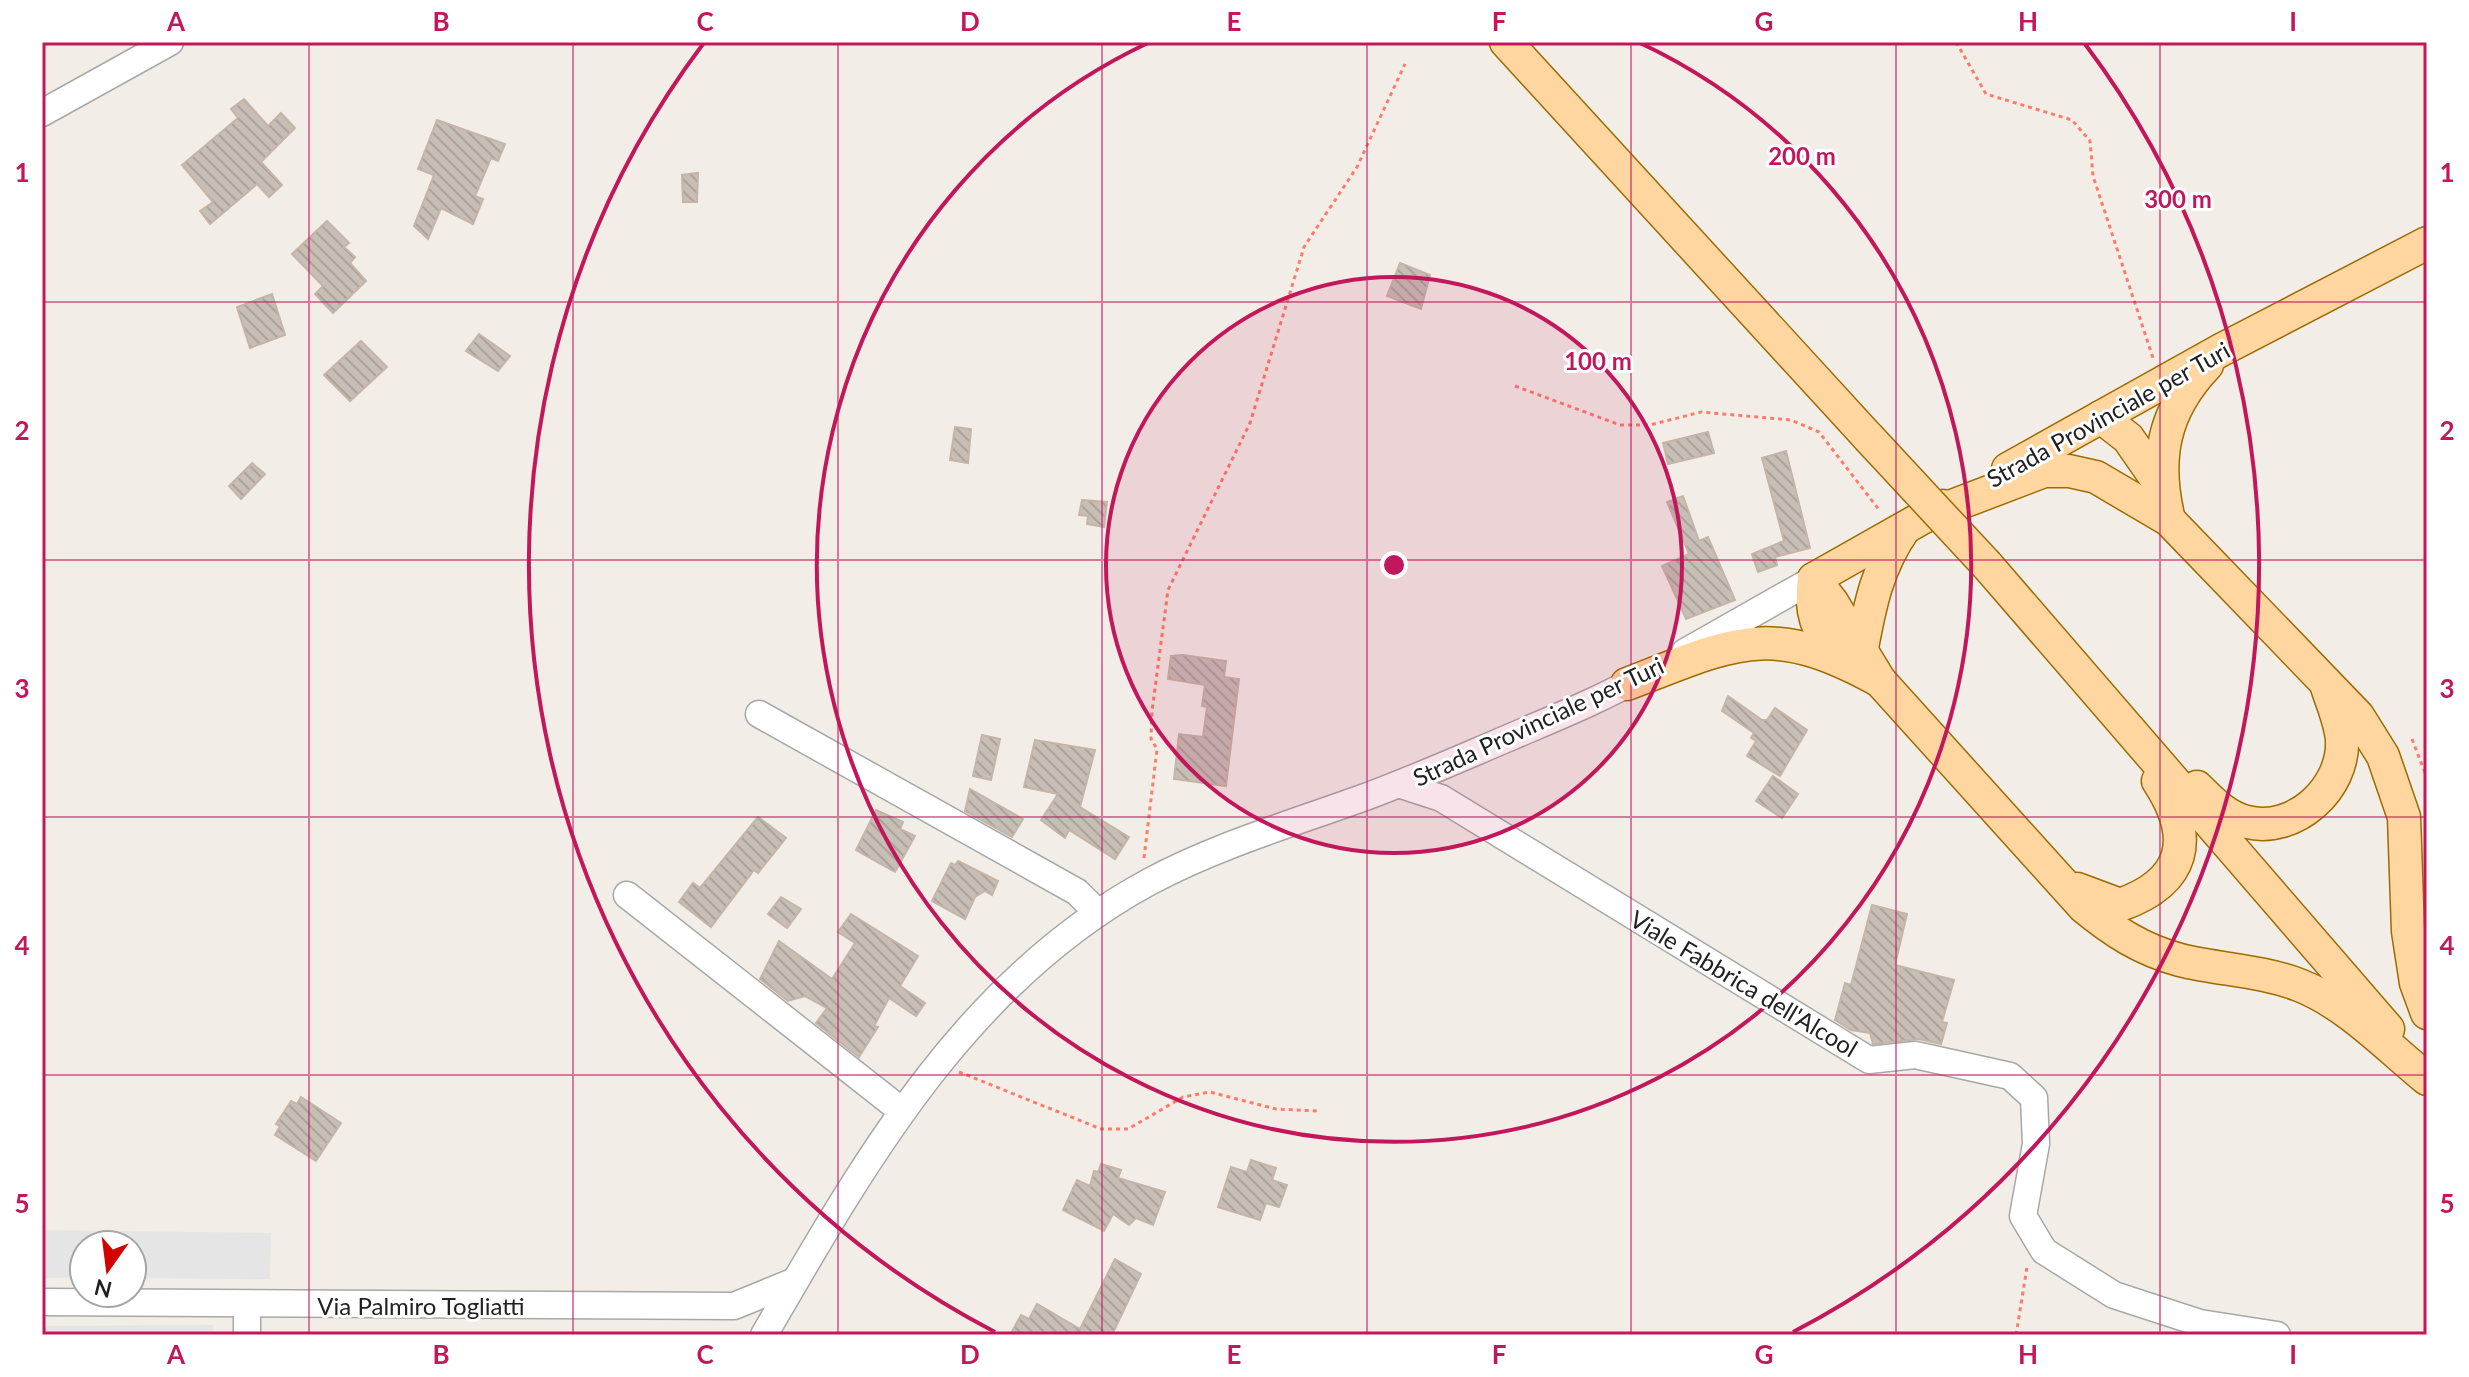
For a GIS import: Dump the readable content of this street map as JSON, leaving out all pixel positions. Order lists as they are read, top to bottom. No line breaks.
{"streets":{"main road":["Strada Provinciale per Turi"],"street":["Viale Fabbrica dell'Alcool","Via Palmiro Togliatti"]},"crossings":[["Strada Provinciale per Turi","Viale Fabbrica dell'Alcool"],["Strada Provinciale per Turi","Via Palmiro Togliatti"]],"north":"bottom","grid":{"columns":["A","B","C","D","E","F","G","H","I"],"rows":["1","2","3","4","5"]},"rings":["200 m","300 m","100 m"]}
